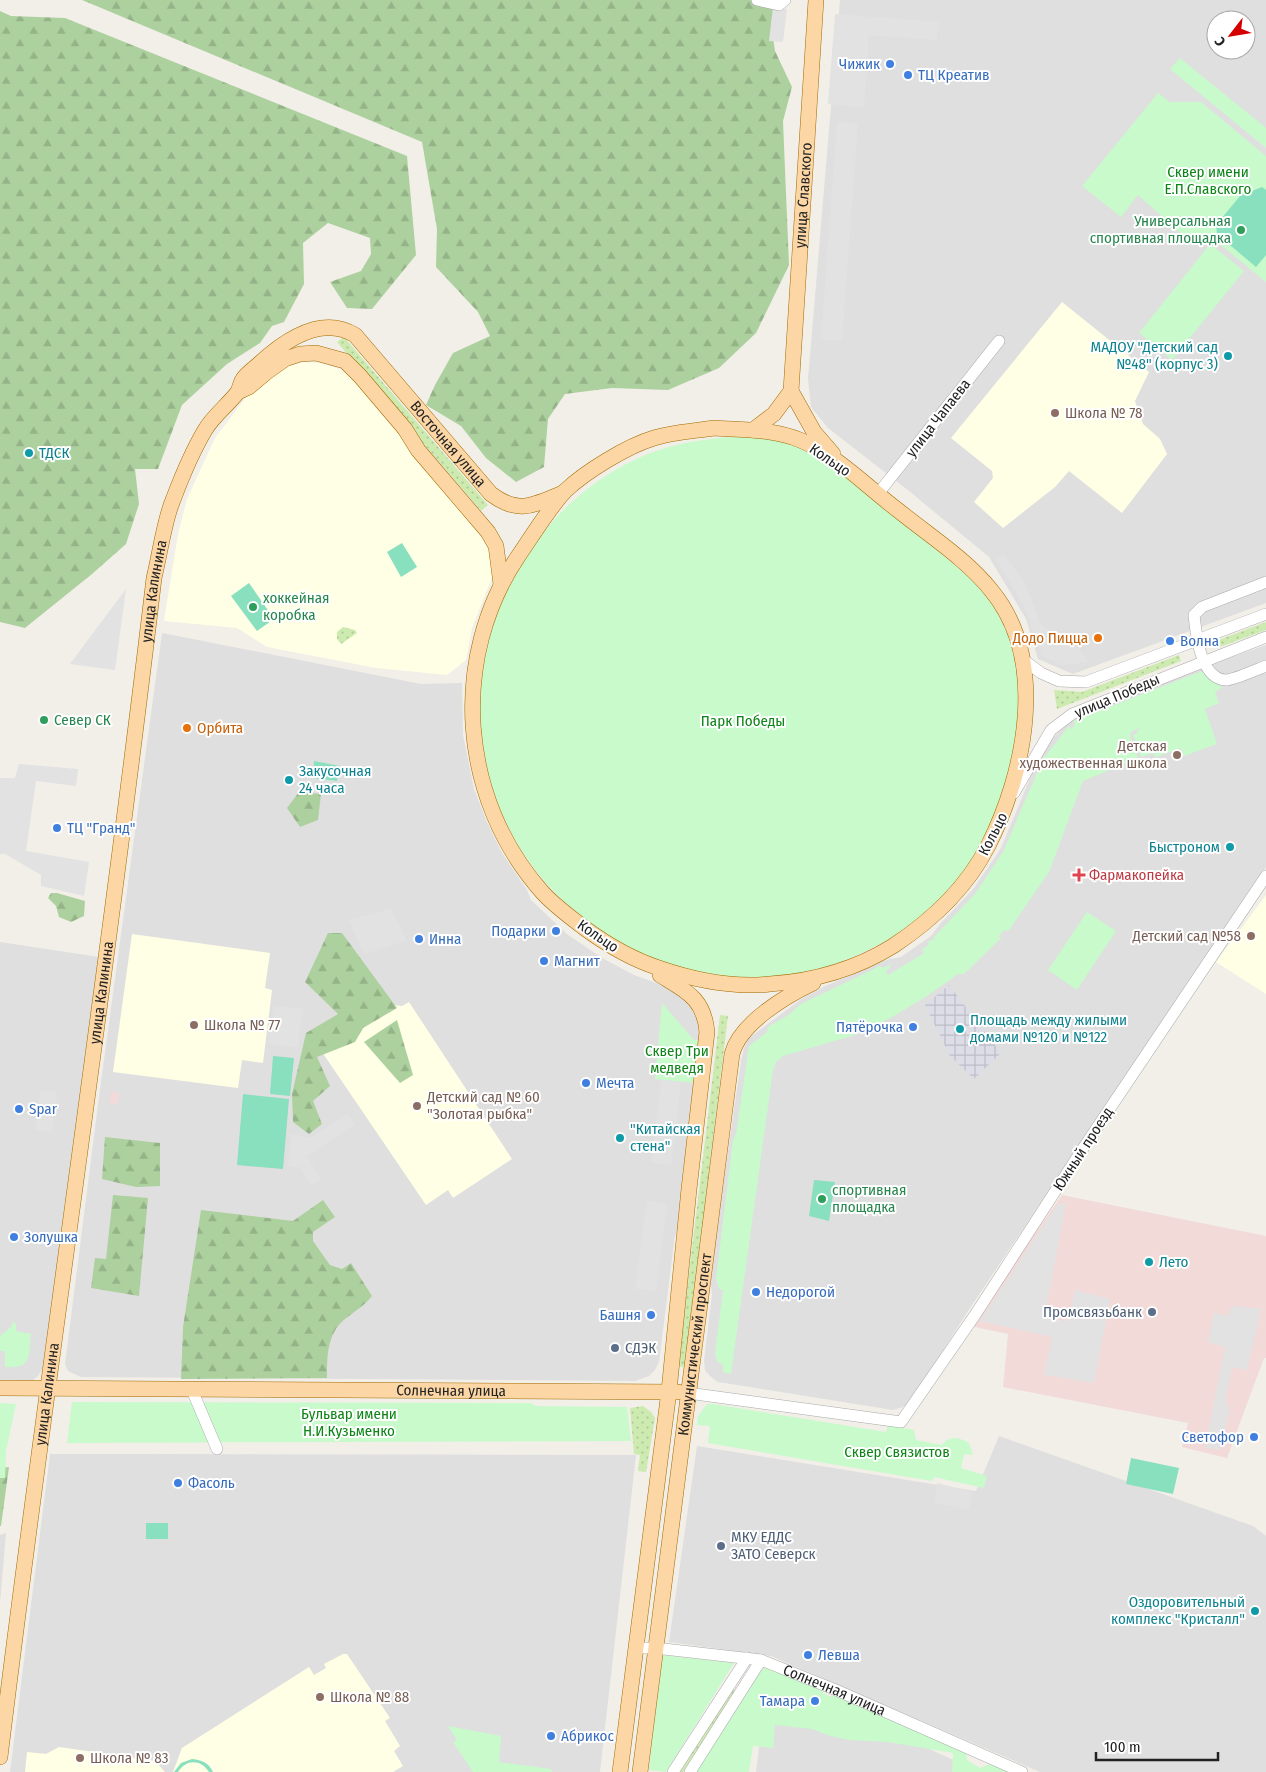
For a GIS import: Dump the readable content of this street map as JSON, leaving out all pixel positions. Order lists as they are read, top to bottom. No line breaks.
{"streets":{"main road":["улица Славского","Восточная улица","Кольцо","улица Калинина","Коммунистический проспект","Солнечная улица"],"street":["улица Чапаева","улица Победы","Южный проезд"]},"crossings":[["улица Чапаева","Кольцо"],["Восточная улица","Кольцо"],["Восточная улица","улица Калинина"],["Кольцо","улица Победы"],["Кольцо","Коммунистический проспект"],["улица Калинина","Солнечная улица"],["Южный проезд","Солнечная улица"],["Коммунистический проспект","Солнечная улица"]],"parks":["Сквер имени Е.П.Славского","Парк Победы","Сквер Три медведя","Бульвар имени Н.И.Кузьменко","Сквер Связистов"],"places":{"other":["Чижик","ТЦ Креатив","Универсальная спортивная площадка","МАДОУ \"Детский сад №48\" (корпус 3)","Школа № 78","ТДСК","хоккейная коробка","Додо Пицца","Волна","Север СК","Орбита","Детская художественная школа","Закусочная 24 часа","ТЦ \"Гранд\"","Быстроном","Подарки","Детский сад №58","Инна","Магнит","Школа № 77","Пятёрочка","Площадь между жилыми домами №120 и №122","Мечта","Детский сад № 60 \"Золотая рыбка\"","Spar","\"Китайская стена\"","спортивная площадка","Золушка","Лето","Недорогой","Промсвязьбанк","Башня","СДЭК","Светофор","Фасоль","МКУ ЕДДС ЗАТО Северск","Оздоровительный комплекс \"Кристалл\"","Левша","Школа № 88","Тамара","Абрикос","Школа № 83"],"health":["Фармакопейка"]},"scale_bar":"100 m","north":"bottom left"}
